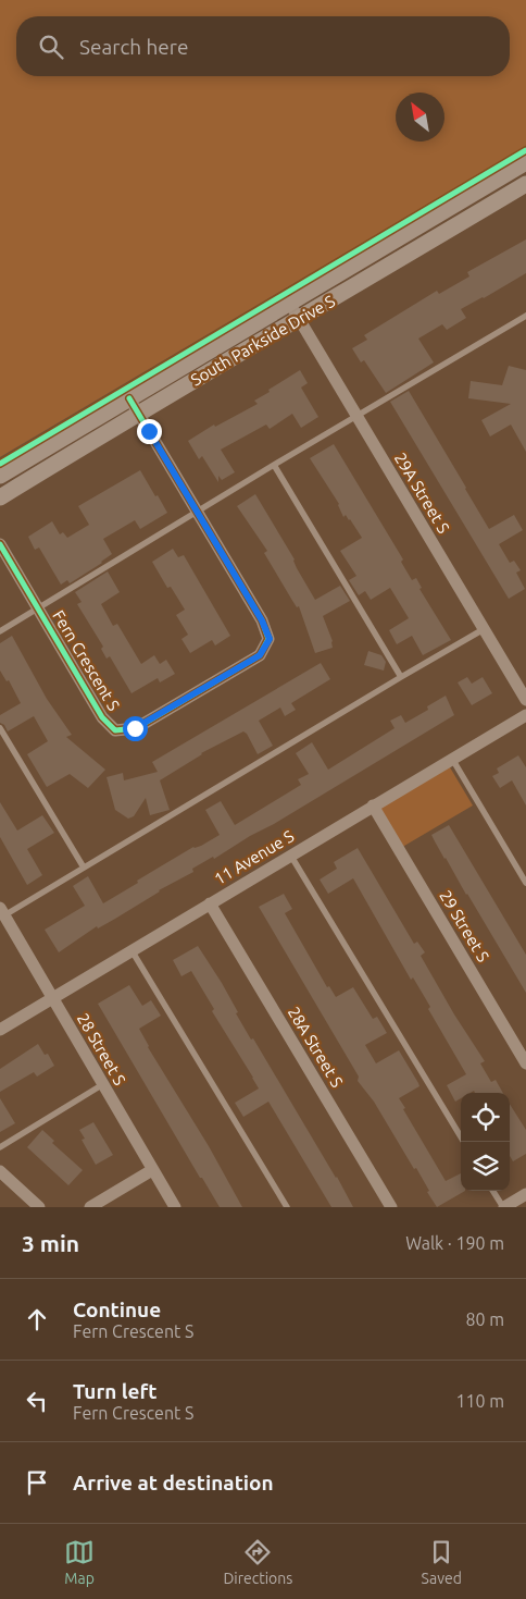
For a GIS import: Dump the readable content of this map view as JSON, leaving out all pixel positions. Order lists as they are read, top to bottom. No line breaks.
{"streets":{"main road":["South Parkside Drive S"],"street":["29A Street S","Fern Crescent S","11 Avenue S","29 Street S","28A Street S","28 Street S"]},"crossings":[["South Parkside Drive S","29A Street S"],["South Parkside Drive S","Fern Crescent S"],["11 Avenue S","29 Street S"],["11 Avenue S","28A Street S"],["11 Avenue S","28 Street S"]],"north":"top left","page":{"search":"Search here","heading":["3 min","Walk · 190 m"],"list":[["Continue","Fern Crescent S","80 m"],["Turn left","Fern Crescent S","110 m"],"Arrive at destination"],"nav":["Map","Directions","Saved"]}}
